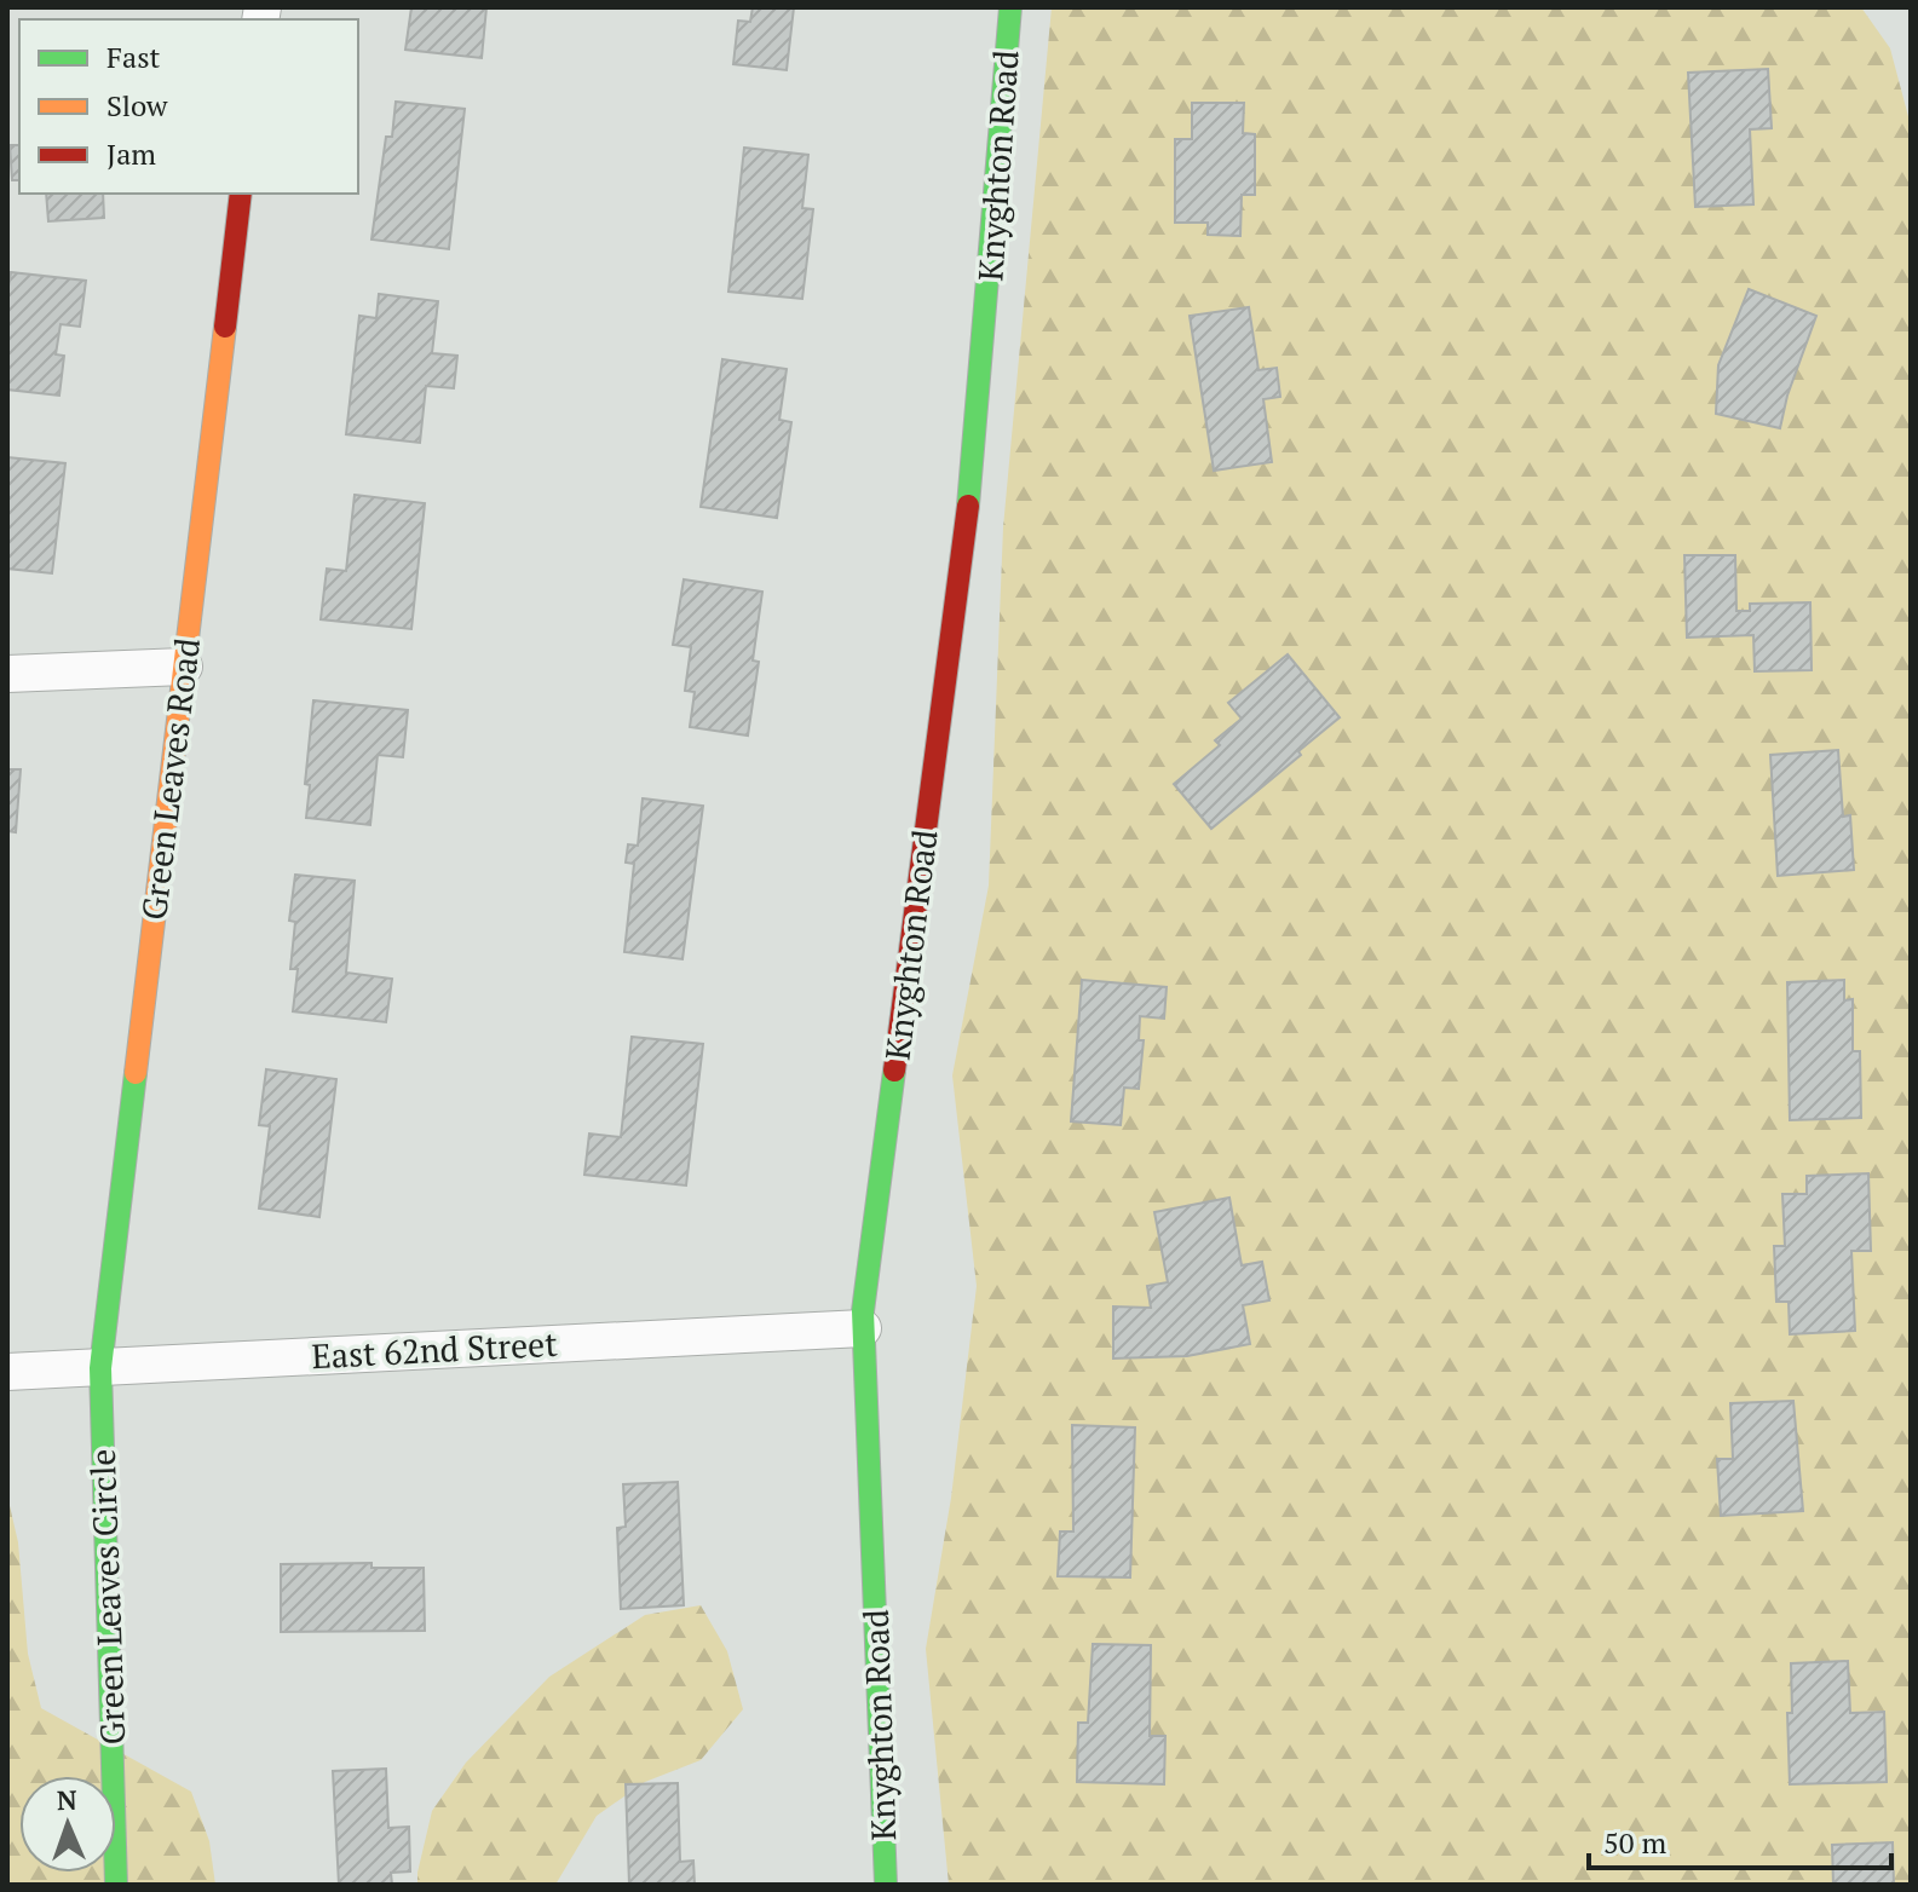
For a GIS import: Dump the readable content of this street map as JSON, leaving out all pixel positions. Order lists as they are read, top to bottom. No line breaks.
{"streets":{"street":["Knyghton Road","Green Leaves Road","East 62nd Street","Green Leaves Circle"]},"crossings":[["Knyghton Road","East 62nd Street"],["Green Leaves Road","East 62nd Street"],["Green Leaves Road","Green Leaves Circle"],["East 62nd Street","Green Leaves Circle"]],"legend":["Fast","Slow","Jam"],"scale_bar":"50 m","north":"top"}
